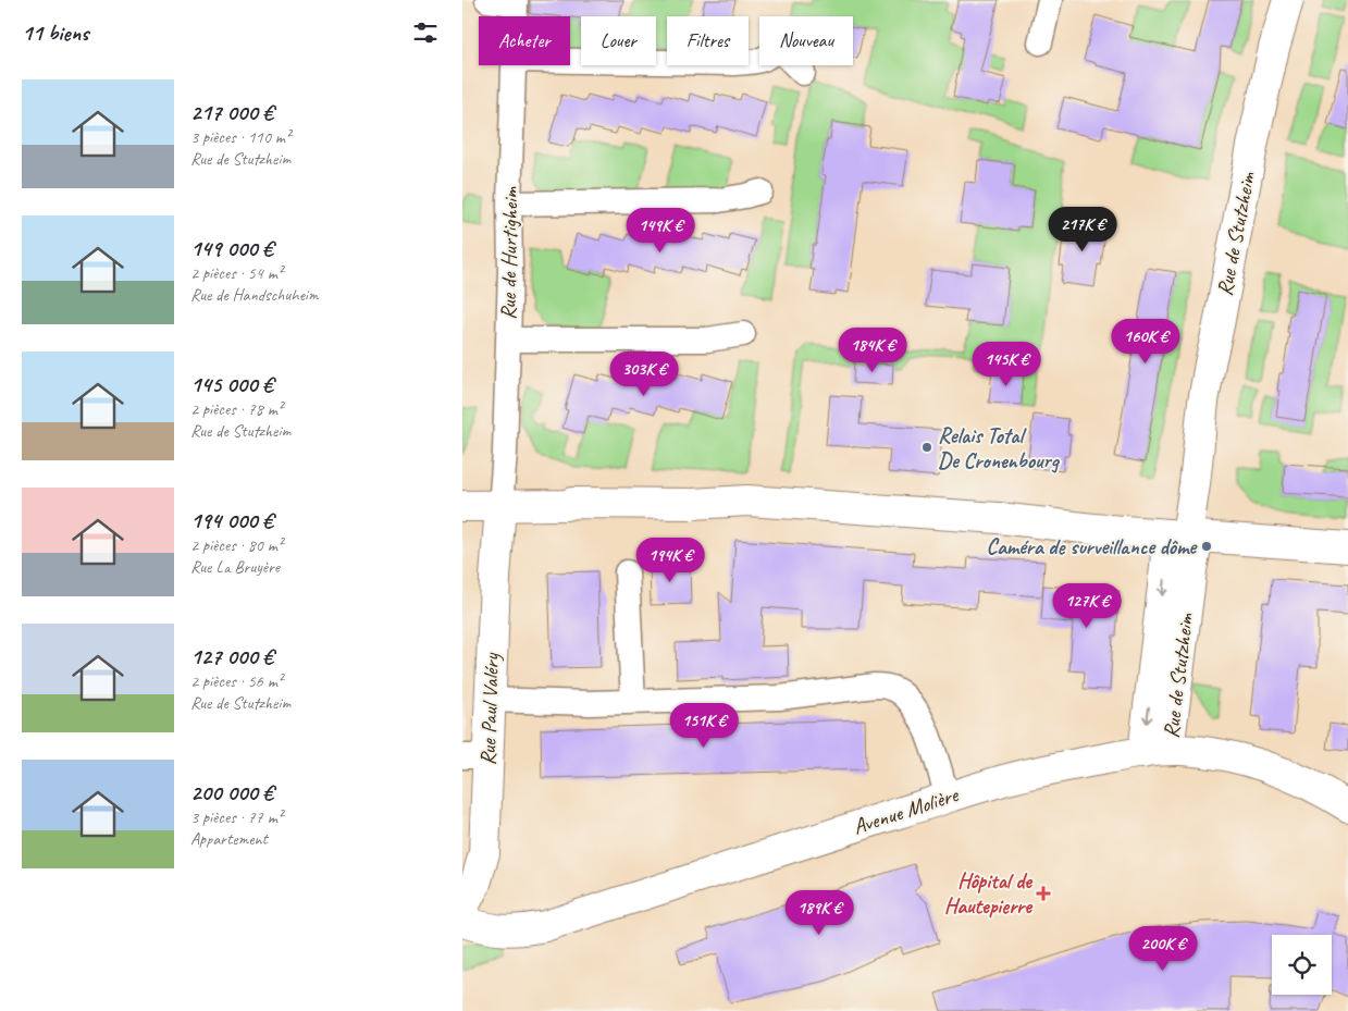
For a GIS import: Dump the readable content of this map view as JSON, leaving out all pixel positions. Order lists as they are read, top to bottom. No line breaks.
{"streets":{"street":["Rue de Stutzheim","Rue de Hurtigheim","Rue Paul Valéry","Avenue Molière"]},"crossings":[["Rue de Stutzheim","Avenue Molière"],["Rue de Hurtigheim","Rue Paul Valéry"]],"places":{"other":["Relais Total De Cronenbourg","Caméra de surveillance dôme"],"health":["Hôpital de Hautepierre"]},"page":{"heading":"11 biens","chip":["Acheter","Louer","Filtres","Nouveau"],"list":[{"name":"217 000 €","note":"3 pièces · 110 m² · Rue de Stutzheim"},{"name":"149 000 €","note":"2 pièces · 54 m² · Rue de Handschuheim"},{"name":"145 000 €","note":"2 pièces · 78 m² · Rue de Stutzheim"},{"name":"194 000 €","note":"2 pièces · 80 m² · Rue La Bruyère"},{"name":"127 000 €","note":"2 pièces · 56 m² · Rue de Stutzheim"},{"name":"200 000 €","note":"3 pièces · 77 m² · Appartement"}],"price":["217K €","149K €","160K €","184K €","145K €","303K €","194K €","127K €","151K €","189K €","200K €"]}}
